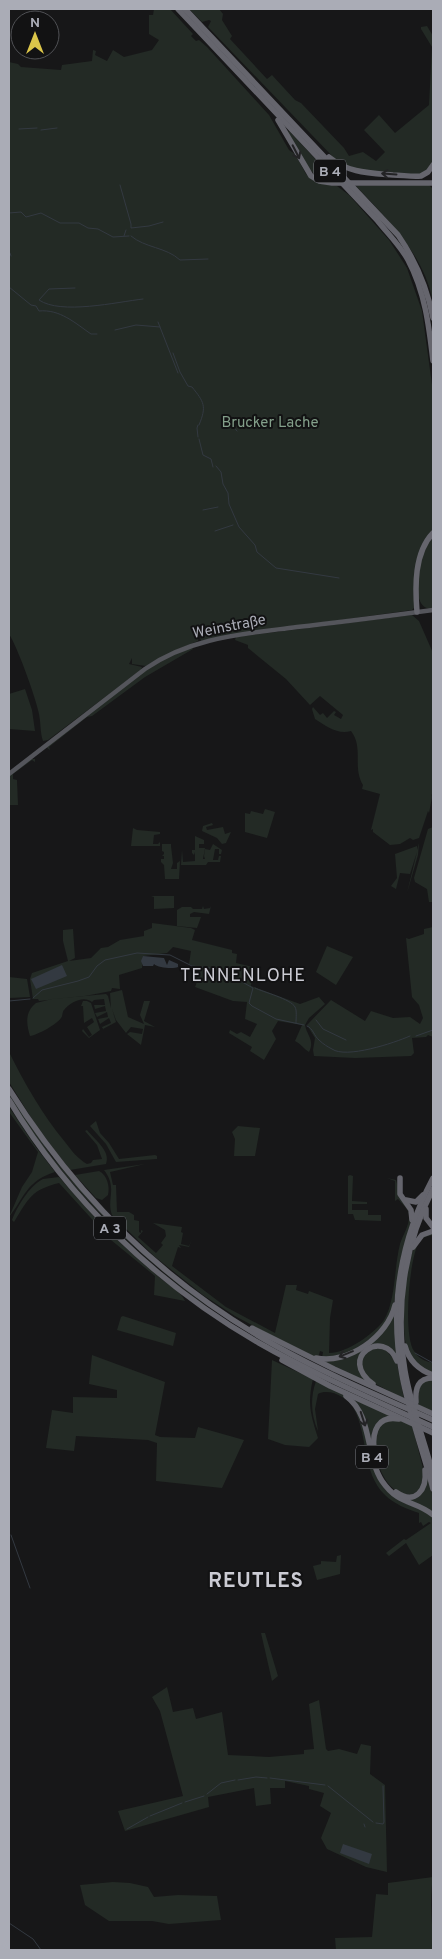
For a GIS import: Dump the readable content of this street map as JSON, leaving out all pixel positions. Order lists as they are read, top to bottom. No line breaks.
{"streets":{"highway":["B 4","A 3"],"main road":["Weinstraße"]},"districts":["TENNENLOHE","REUTLES"],"parks":["Brucker Lache"],"north":"top"}
